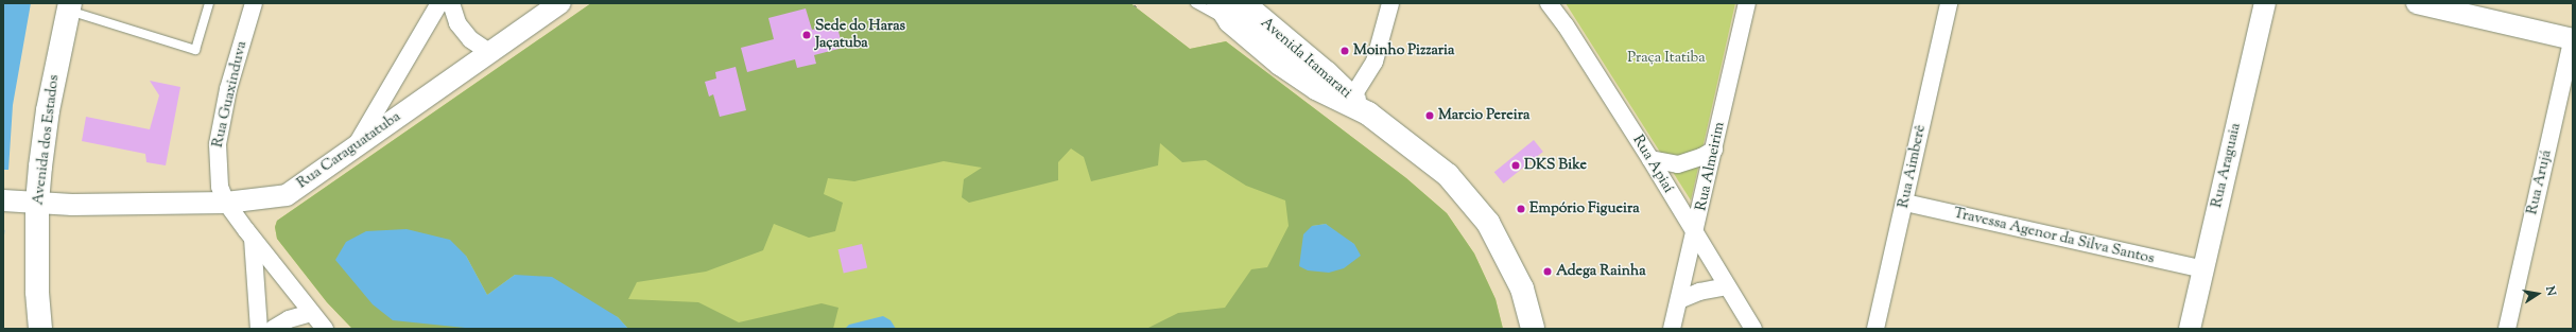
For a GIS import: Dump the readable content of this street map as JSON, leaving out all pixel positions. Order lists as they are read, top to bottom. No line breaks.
{"streets":{"main road":["Avenida Itamarati","Avenida dos Estados"],"street":["Rua Guaxinduva","Rua Caraguatatuba","Rua Apiaí","Rua Araguaia","Rua Almeirim","Rua Aimberê","Rua Arujá","Travessa Agenor da Silva Santos"]},"crossings":[["Rua Guaxinduva","Rua Caraguatatuba"],["Avenida dos Estados","Rua Caraguatatuba"],["Rua Apiaí","Rua Almeirim"],["Rua Araguaia","Travessa Agenor da Silva Santos"],["Rua Aimberê","Travessa Agenor da Silva Santos"]],"parks":["Praça Itatiba"],"places":["Sede do Haras Jaçatuba","Moinho Pizzaria","Marcio Pereira","DKS Bike","Empório Figueira","Adega Rainha"],"north":"right"}
